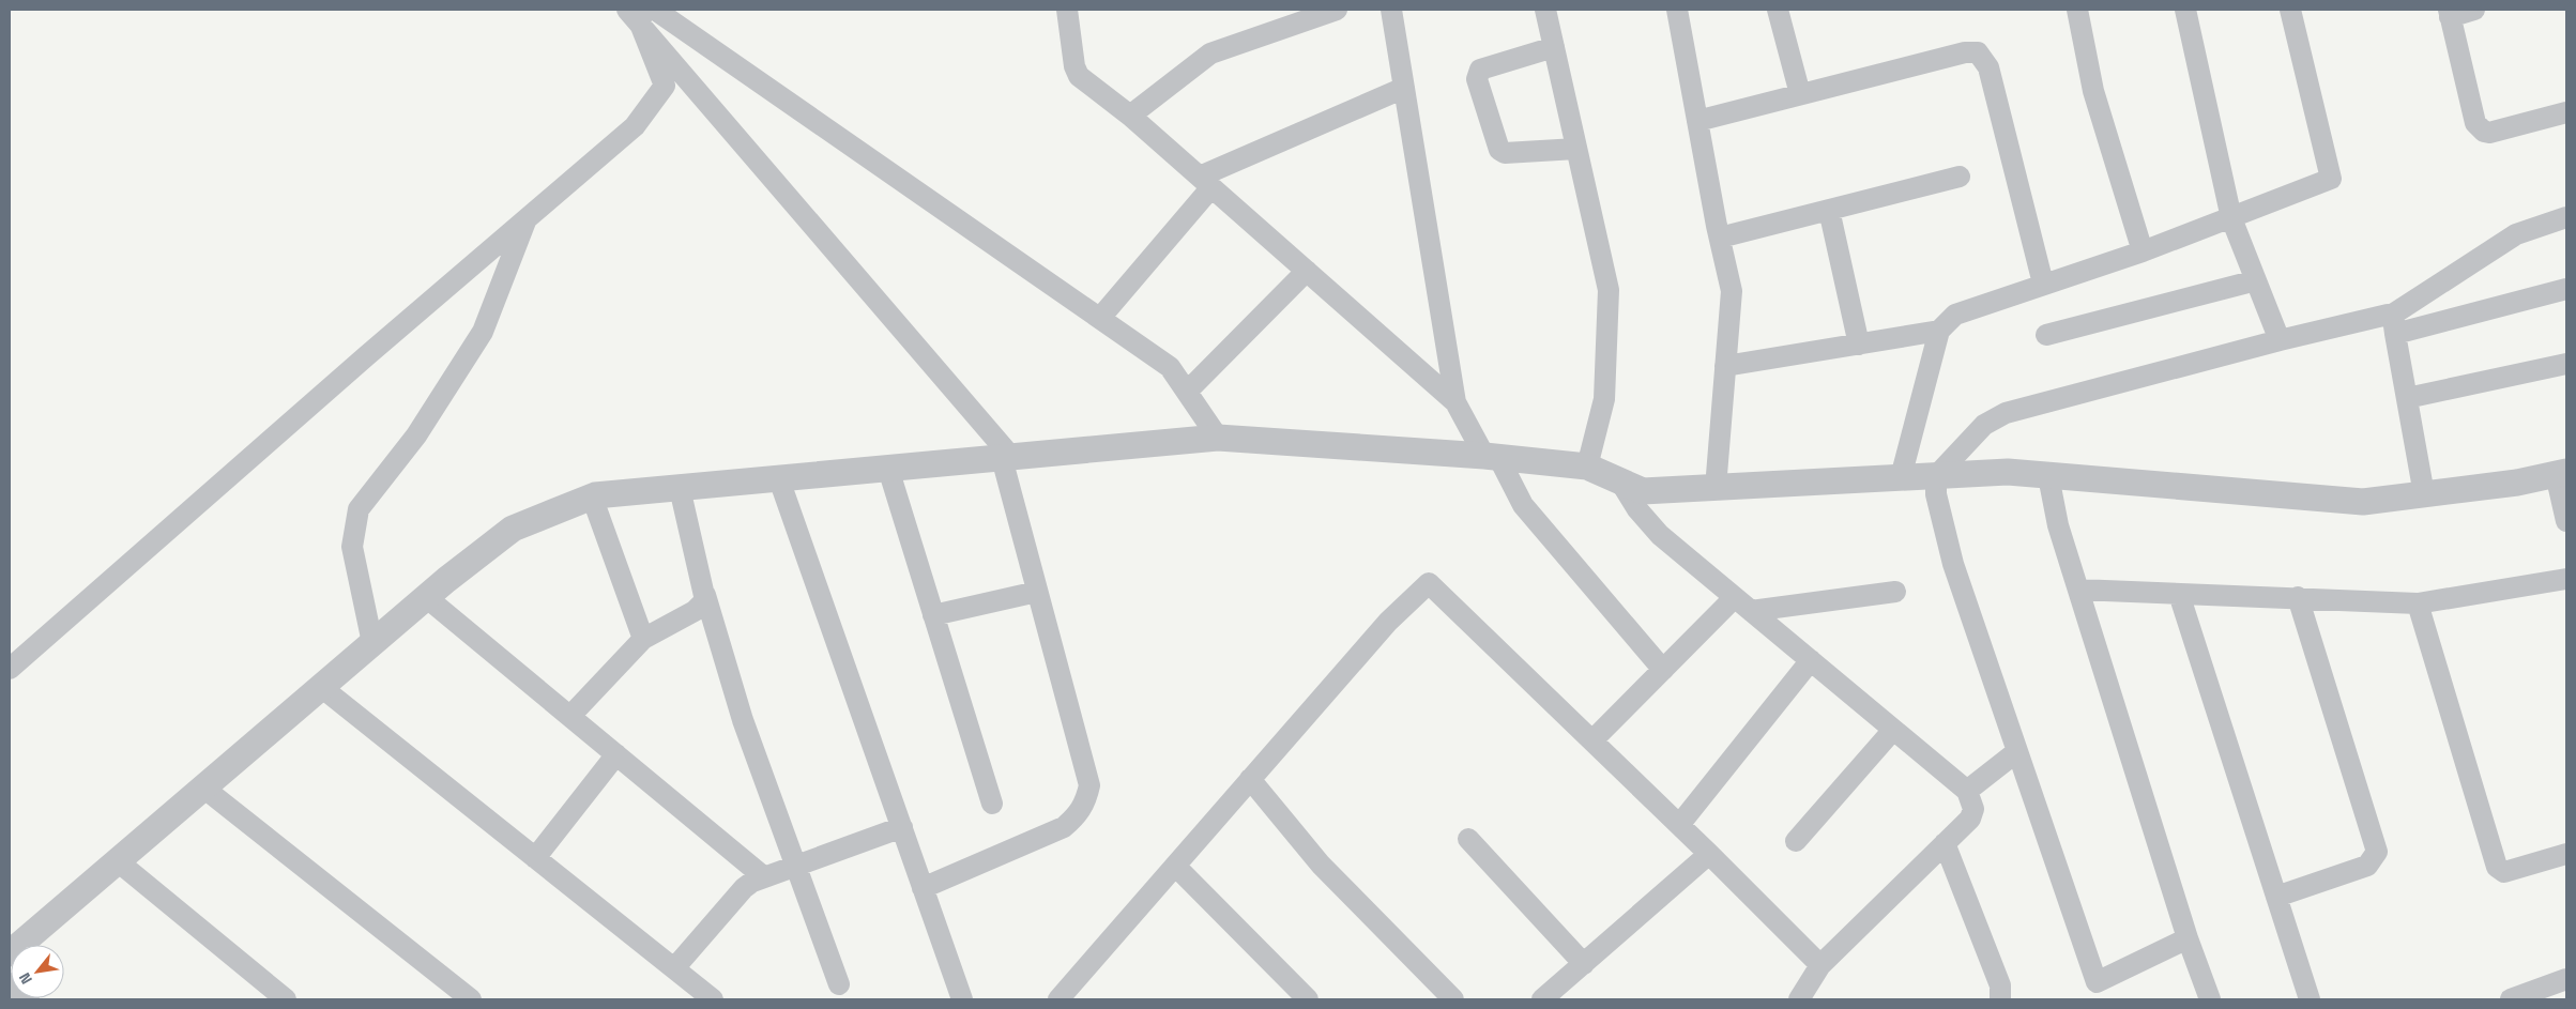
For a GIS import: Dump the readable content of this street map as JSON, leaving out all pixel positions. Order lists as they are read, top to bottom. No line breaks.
{"north":"bottom left"}
